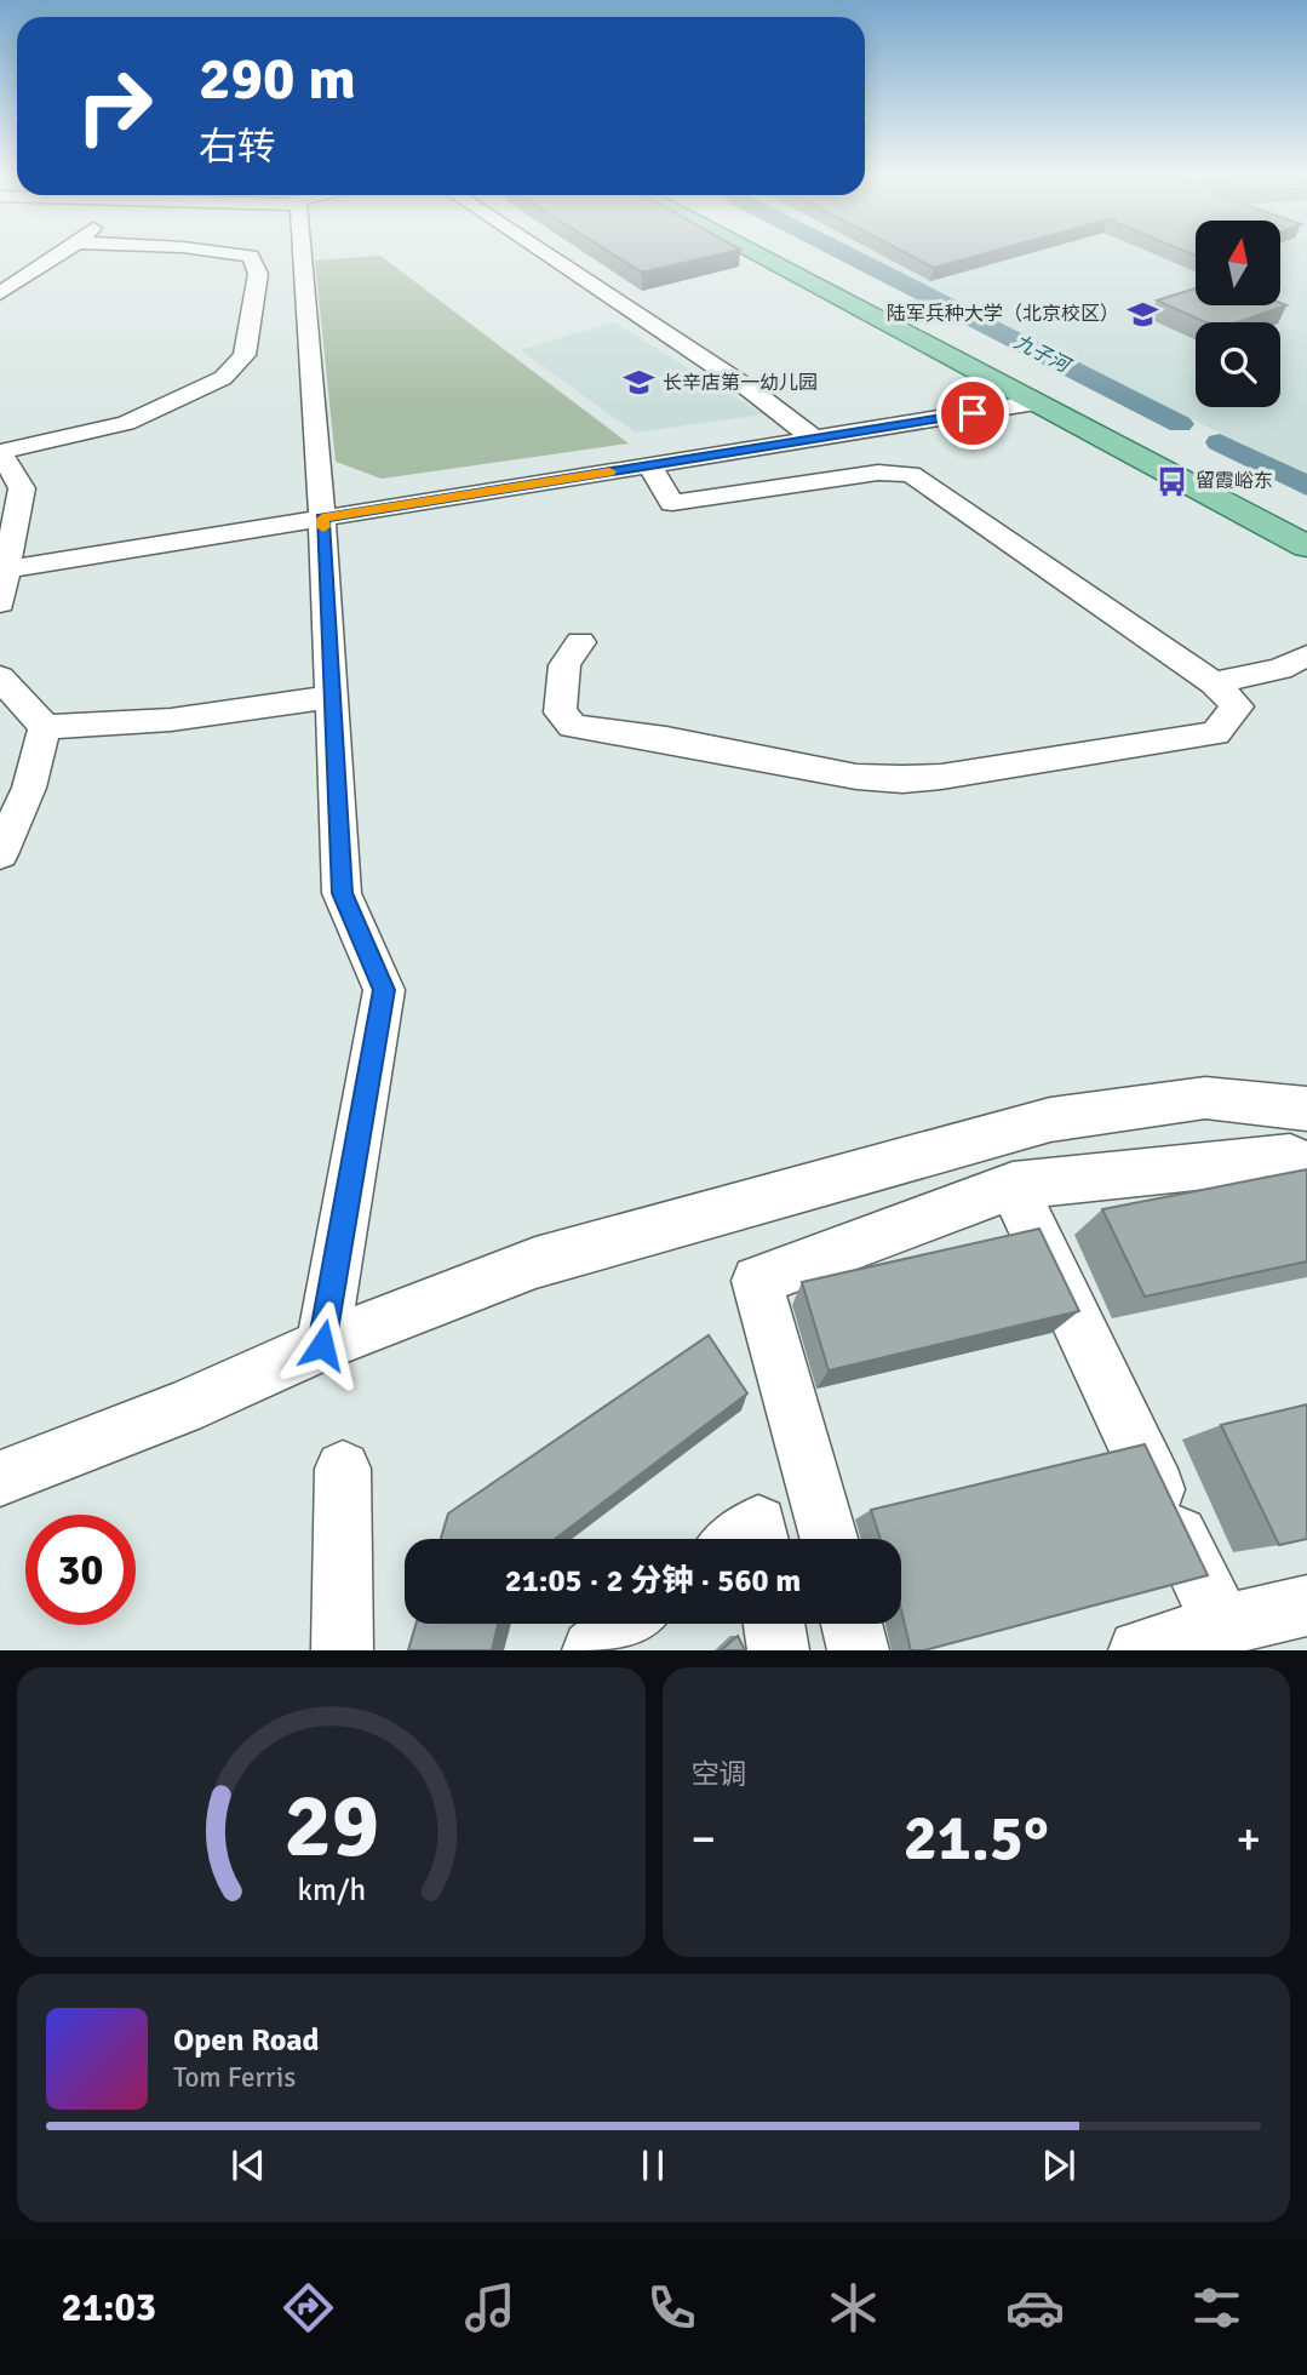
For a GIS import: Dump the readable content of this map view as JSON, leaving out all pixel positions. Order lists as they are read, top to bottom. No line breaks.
{"water":["九子河"],"places":{"school or university":["陆军兵种大学（北京校区）","长辛店第一幼儿园"],"bus stop":["留霞峪东"]},"north":"top","page":{"turn":["290 m","右转"],"limit":"30","trip":"21:05 · 2 分钟 · 560 m","tile":"空调","heat":["−","21.5°","+"],"song":["Open Road","Tom Ferris"],"tabs":"21:03","gauge":["29","km/h"]}}
